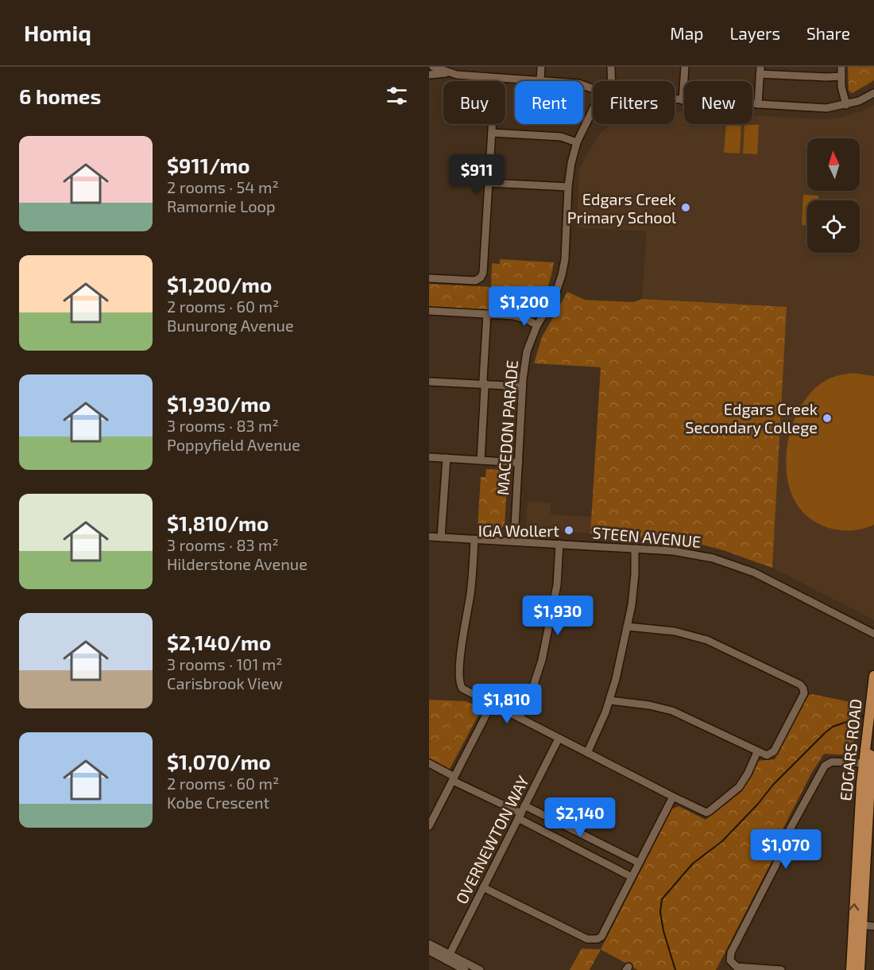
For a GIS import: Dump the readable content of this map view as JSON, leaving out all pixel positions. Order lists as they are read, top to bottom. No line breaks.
{"streets":{"main road":["EDGARS ROAD"],"street":["MACEDON PARADE","STEEN AVENUE","OVERNEWTON WAY"]},"crossings":[["MACEDON PARADE","STEEN AVENUE"]],"places":["Edgars Creek Primary School","Edgars Creek Secondary College","IGA Wollert"],"north":"top","page":{"header":"Homiq","nav":["Map","Layers","Share"],"heading":"6 homes","chip":["Buy","Rent","Filters","New"],"list":[{"name":"$911/mo","note":"2 rooms · 54 m² · Ramornie Loop"},{"name":"$1,200/mo","note":"2 rooms · 60 m² · Bunurong Avenue"},{"name":"$1,930/mo","note":"3 rooms · 83 m² · Poppyfield Avenue"},{"name":"$1,810/mo","note":"3 rooms · 83 m² · Hilderstone Avenue"},{"name":"$2,140/mo","note":"3 rooms · 101 m² · Carisbrook View"},{"name":"$1,070/mo","note":"2 rooms · 60 m² · Kobe Crescent"}],"price":["$911","$1,200","$1,930","$1,810","$2,140","$1,070"]}}
